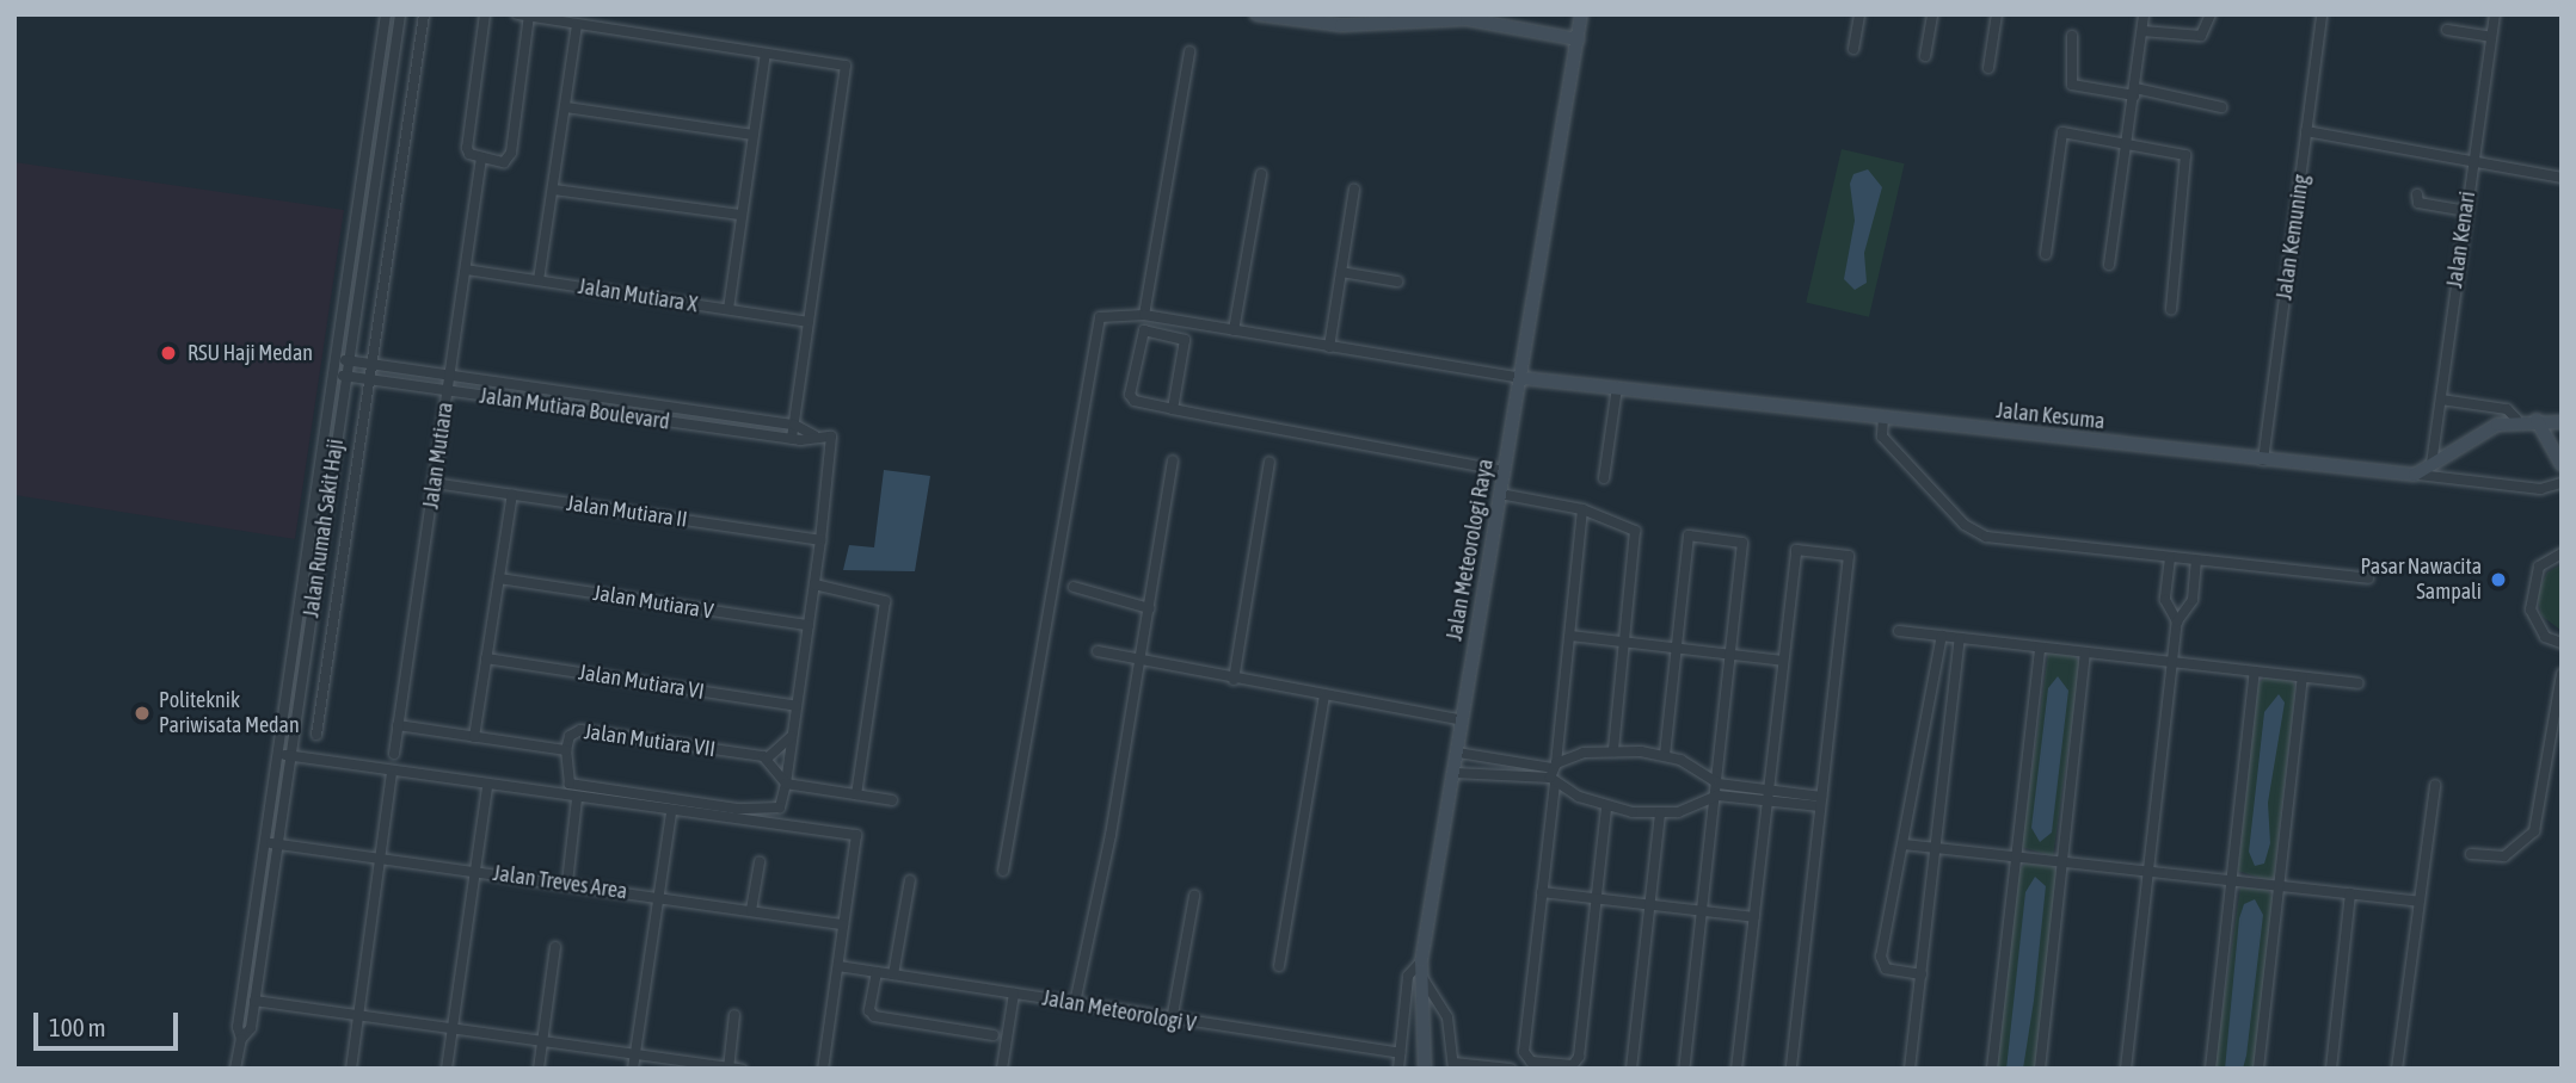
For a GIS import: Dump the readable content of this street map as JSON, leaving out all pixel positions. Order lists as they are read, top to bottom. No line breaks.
{"streets":{"street":["Jalan Kemuning","Jalan Kenari","Jalan Mutiara X","Jalan Mutiara Boulevard","Jalan Kesuma","Jalan Mutiara","Jalan Mutiara II","Jalan Rumah Sakit Haji","Jalan Meteorologi Raya","Jalan Mutiara V","Jalan Mutiara VI","Jalan Mutiara VII","Jalan Treves Area","Jalan Meteorologi V"]},"crossings":[["Jalan Kemuning","Jalan Kesuma"],["Jalan Mutiara X","Jalan Mutiara"],["Jalan Mutiara Boulevard","Jalan Mutiara"],["Jalan Mutiara Boulevard","Jalan Mutiara II"],["Jalan Mutiara Boulevard","Jalan Rumah Sakit Haji"],["Jalan Kesuma","Jalan Meteorologi Raya"],["Jalan Mutiara","Jalan Mutiara II"],["Jalan Mutiara","Jalan Mutiara VII"],["Jalan Rumah Sakit Haji","Jalan Treves Area"]],"places":["RSU Haji Medan","Pasar Nawacita Sampali","Politeknik Pariwisata Medan"],"scale_bar":"100 m"}
